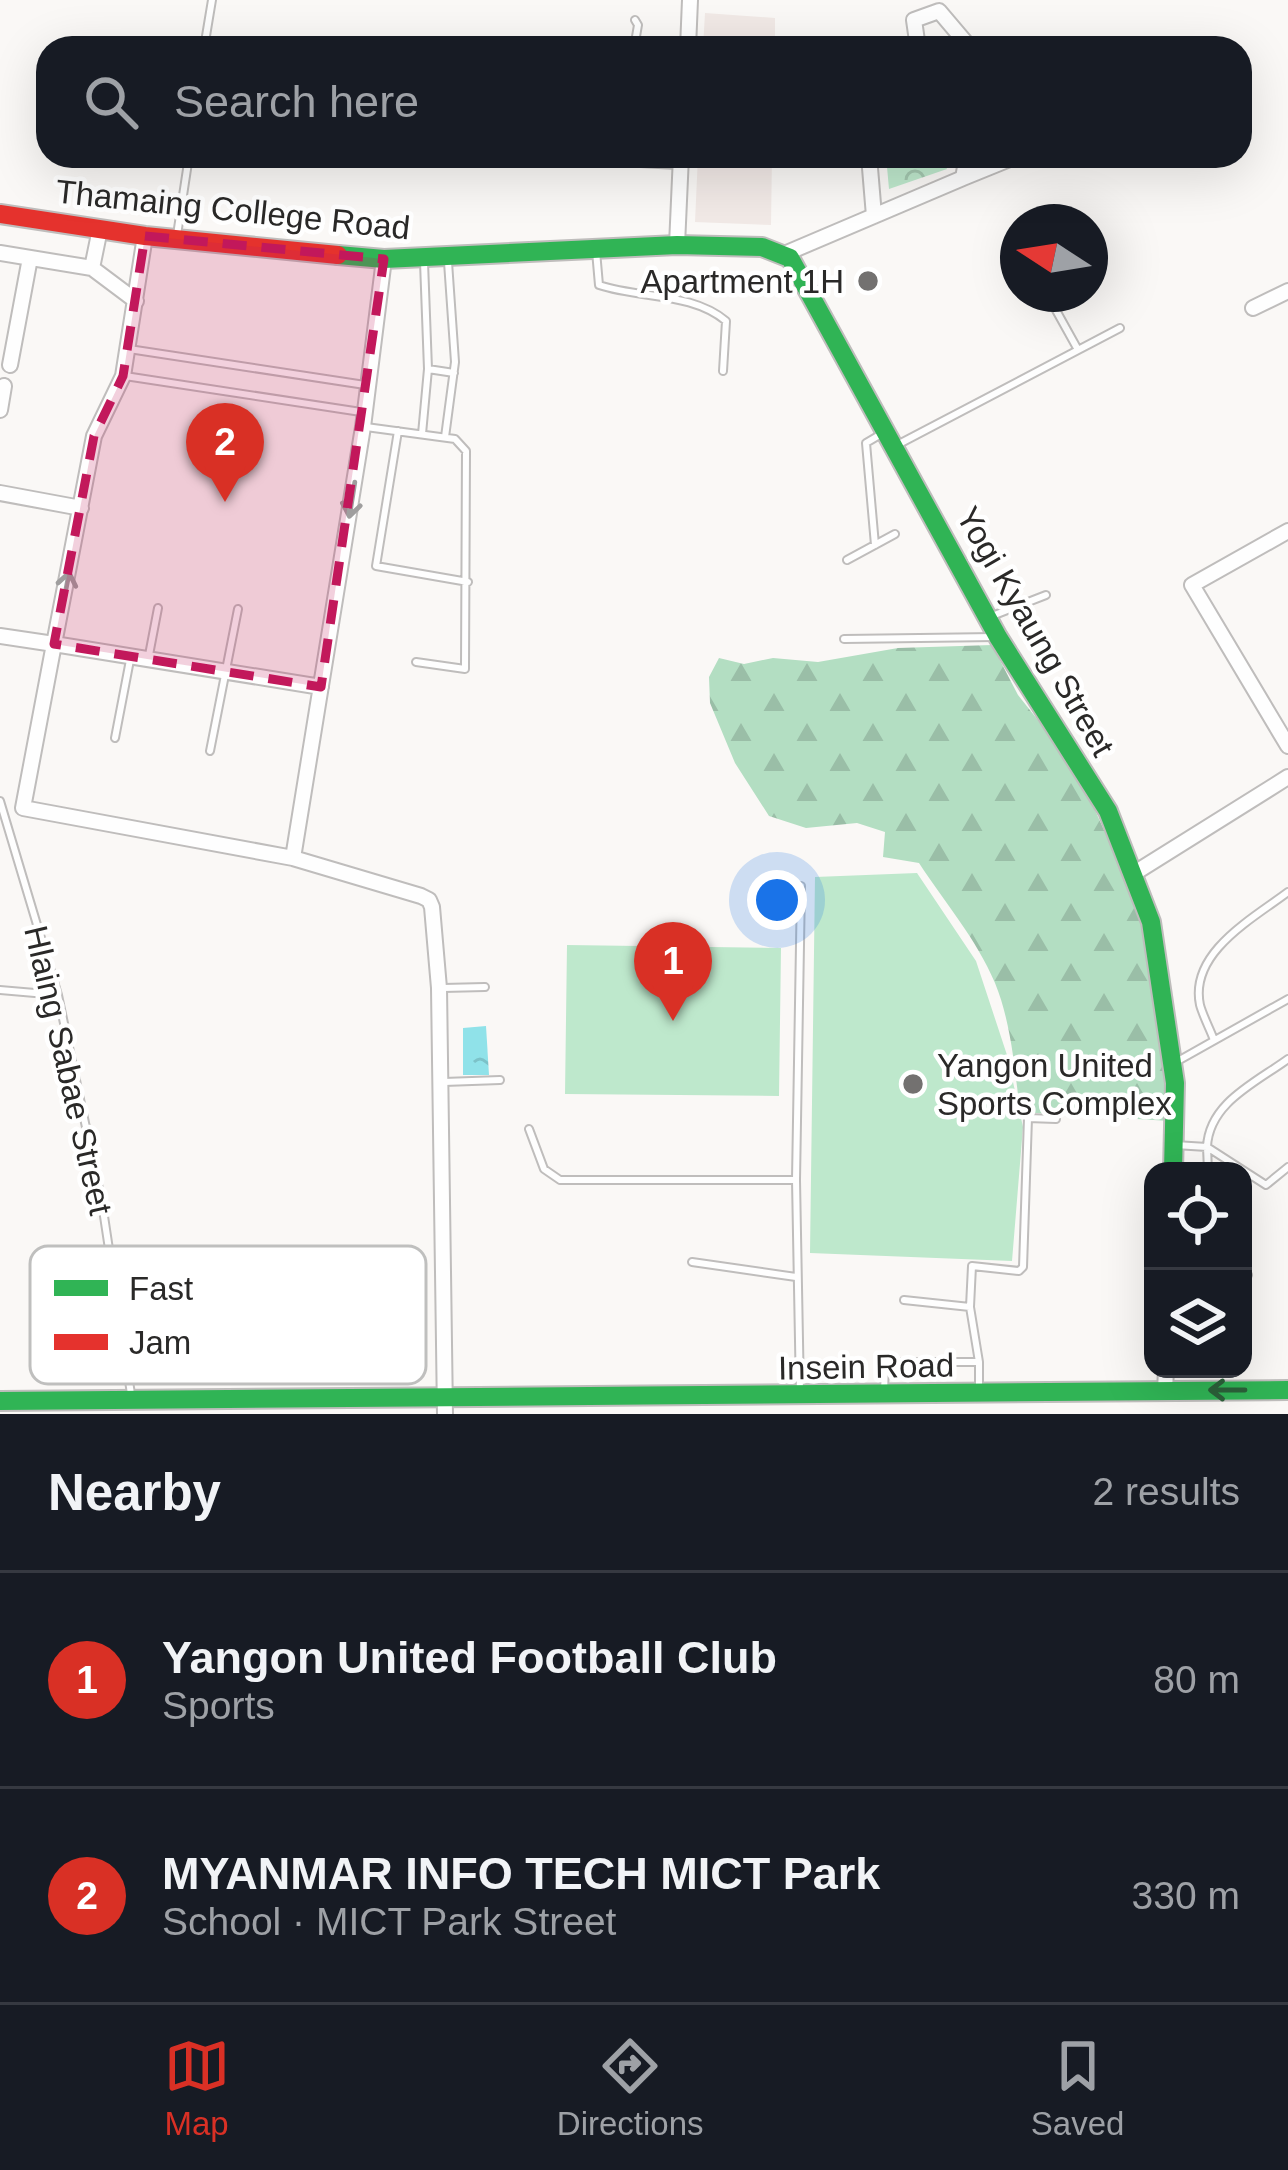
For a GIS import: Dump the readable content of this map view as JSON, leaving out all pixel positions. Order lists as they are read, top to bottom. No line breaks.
{"streets":{"street":["Thamaing College Road","Yogi Kyaung Street","Insein Road"],"lane":["Hlaing Sabae Street"]},"places":["Apartment 1H","Yangon United Sports Complex"],"legend":["Fast","Jam"],"north":"left","page":{"search":"Search here","pins":["2","1"],"heading":["Nearby","2 results"],"list":[{"mark":"1","name":"Yangon United Football Club","note":"Sports","value":"80 m"},{"mark":"2","name":"MYANMAR INFO TECH MICT Park","note":"School · MICT Park Street","value":"330 m"}],"nav":["Map","Directions","Saved"]}}
